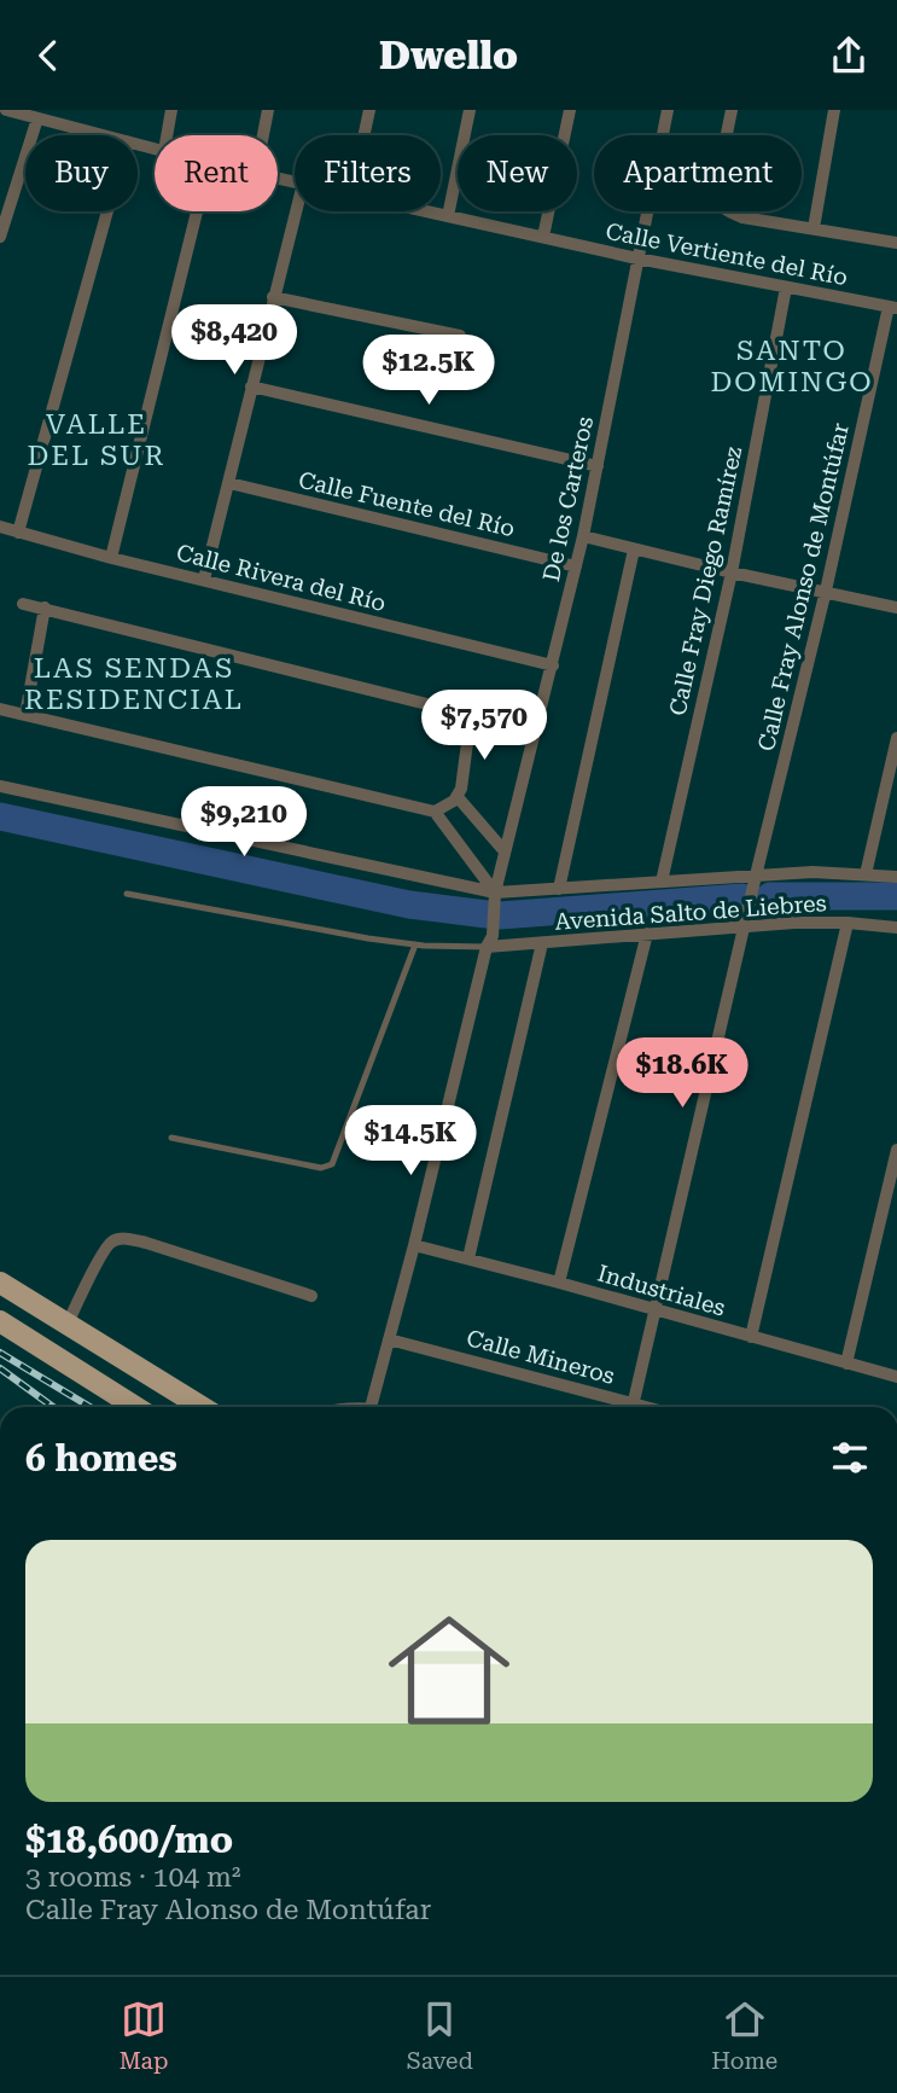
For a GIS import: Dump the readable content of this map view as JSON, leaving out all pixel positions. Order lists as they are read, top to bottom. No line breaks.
{"streets":{"street":["Calle Vertiente del Río","De los Carteros","Calle Fuente del Río","Calle Rivera del Río","Calle Fray Diego Ramírez","Calle Fray Alonso de Montúfar","Avenida Salto de Liebres","Industriales","Calle Mineros"]},"crossings":[["Calle Vertiente del Río","De los Carteros"],["Calle Vertiente del Río","Calle Fray Diego Ramírez"],["Calle Vertiente del Río","Calle Fray Alonso de Montúfar"],["De los Carteros","Calle Fuente del Río"],["De los Carteros","Calle Rivera del Río"],["De los Carteros","Avenida Salto de Liebres"],["De los Carteros","Industriales"],["De los Carteros","Calle Mineros"],["Calle Fray Diego Ramírez","Avenida Salto de Liebres"],["Calle Fray Alonso de Montúfar","Avenida Salto de Liebres"],["Calle Fray Alonso de Montúfar","Industriales"]],"districts":["SANTO DOMINGO","VALLE DEL SUR","LAS SENDAS RESIDENCIAL"],"page":{"header":"Dwello","chip":["Buy","Rent","Filters","New","Apartment"],"price":["$8,420","$12.5K","$7,570","$9,210","$18.6K","$14.5K"],"heading":"6 homes","list":[{"name":"$18,600/mo","note":"3 rooms · 104 m² · Calle Fray Alonso de Montúfar"}],"tabs":["Map","Saved","Home"]}}
